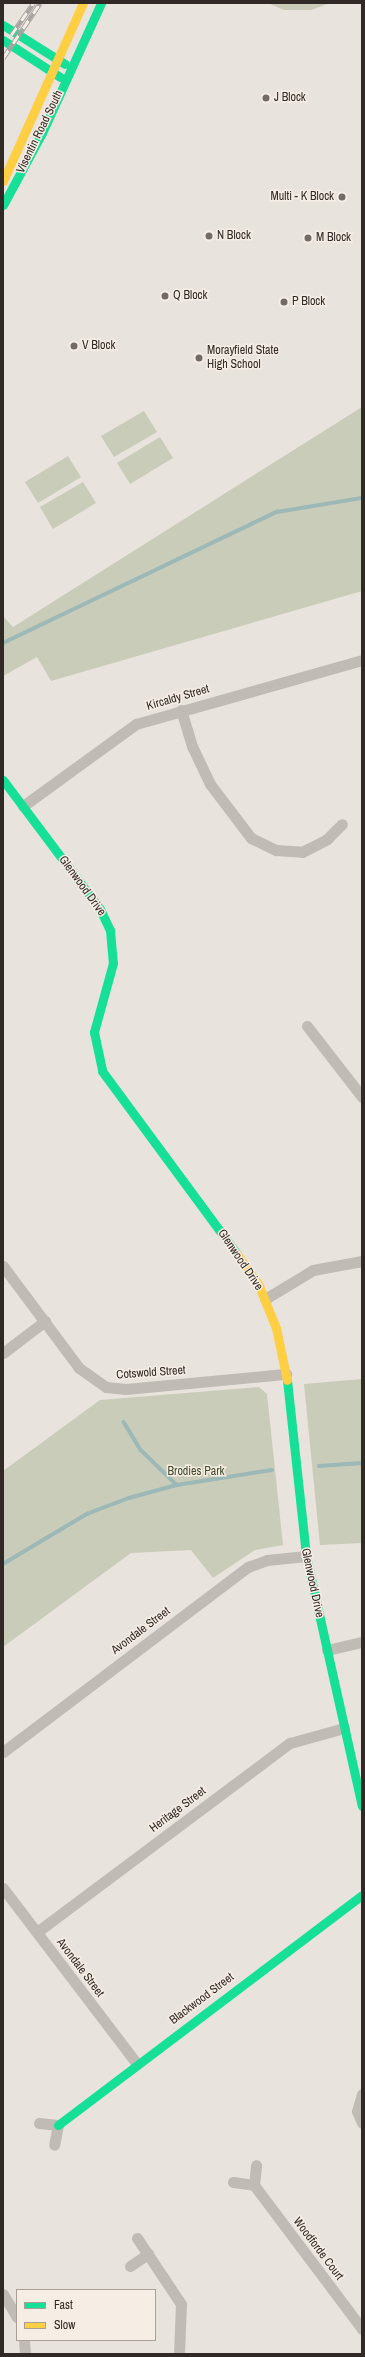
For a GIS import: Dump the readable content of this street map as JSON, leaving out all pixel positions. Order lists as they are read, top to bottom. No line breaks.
{"streets":{"street":["Visentin Road South","Kircaldy Street","Glenwood Drive","Cotswold Street","Avondale Street","Heritage Street","Blackwood Street","Woodforde Court"]},"crossings":[["Kircaldy Street","Glenwood Drive"],["Glenwood Drive","Cotswold Street"],["Glenwood Drive","Avondale Street"],["Glenwood Drive","Heritage Street"],["Avondale Street","Heritage Street"],["Avondale Street","Blackwood Street"]],"parks":["Brodies Park"],"places":["J Block","Multi - K Block","N Block","M Block","Q Block","P Block","V Block","Morayfield State High School"],"legend":["Fast","Slow"]}
